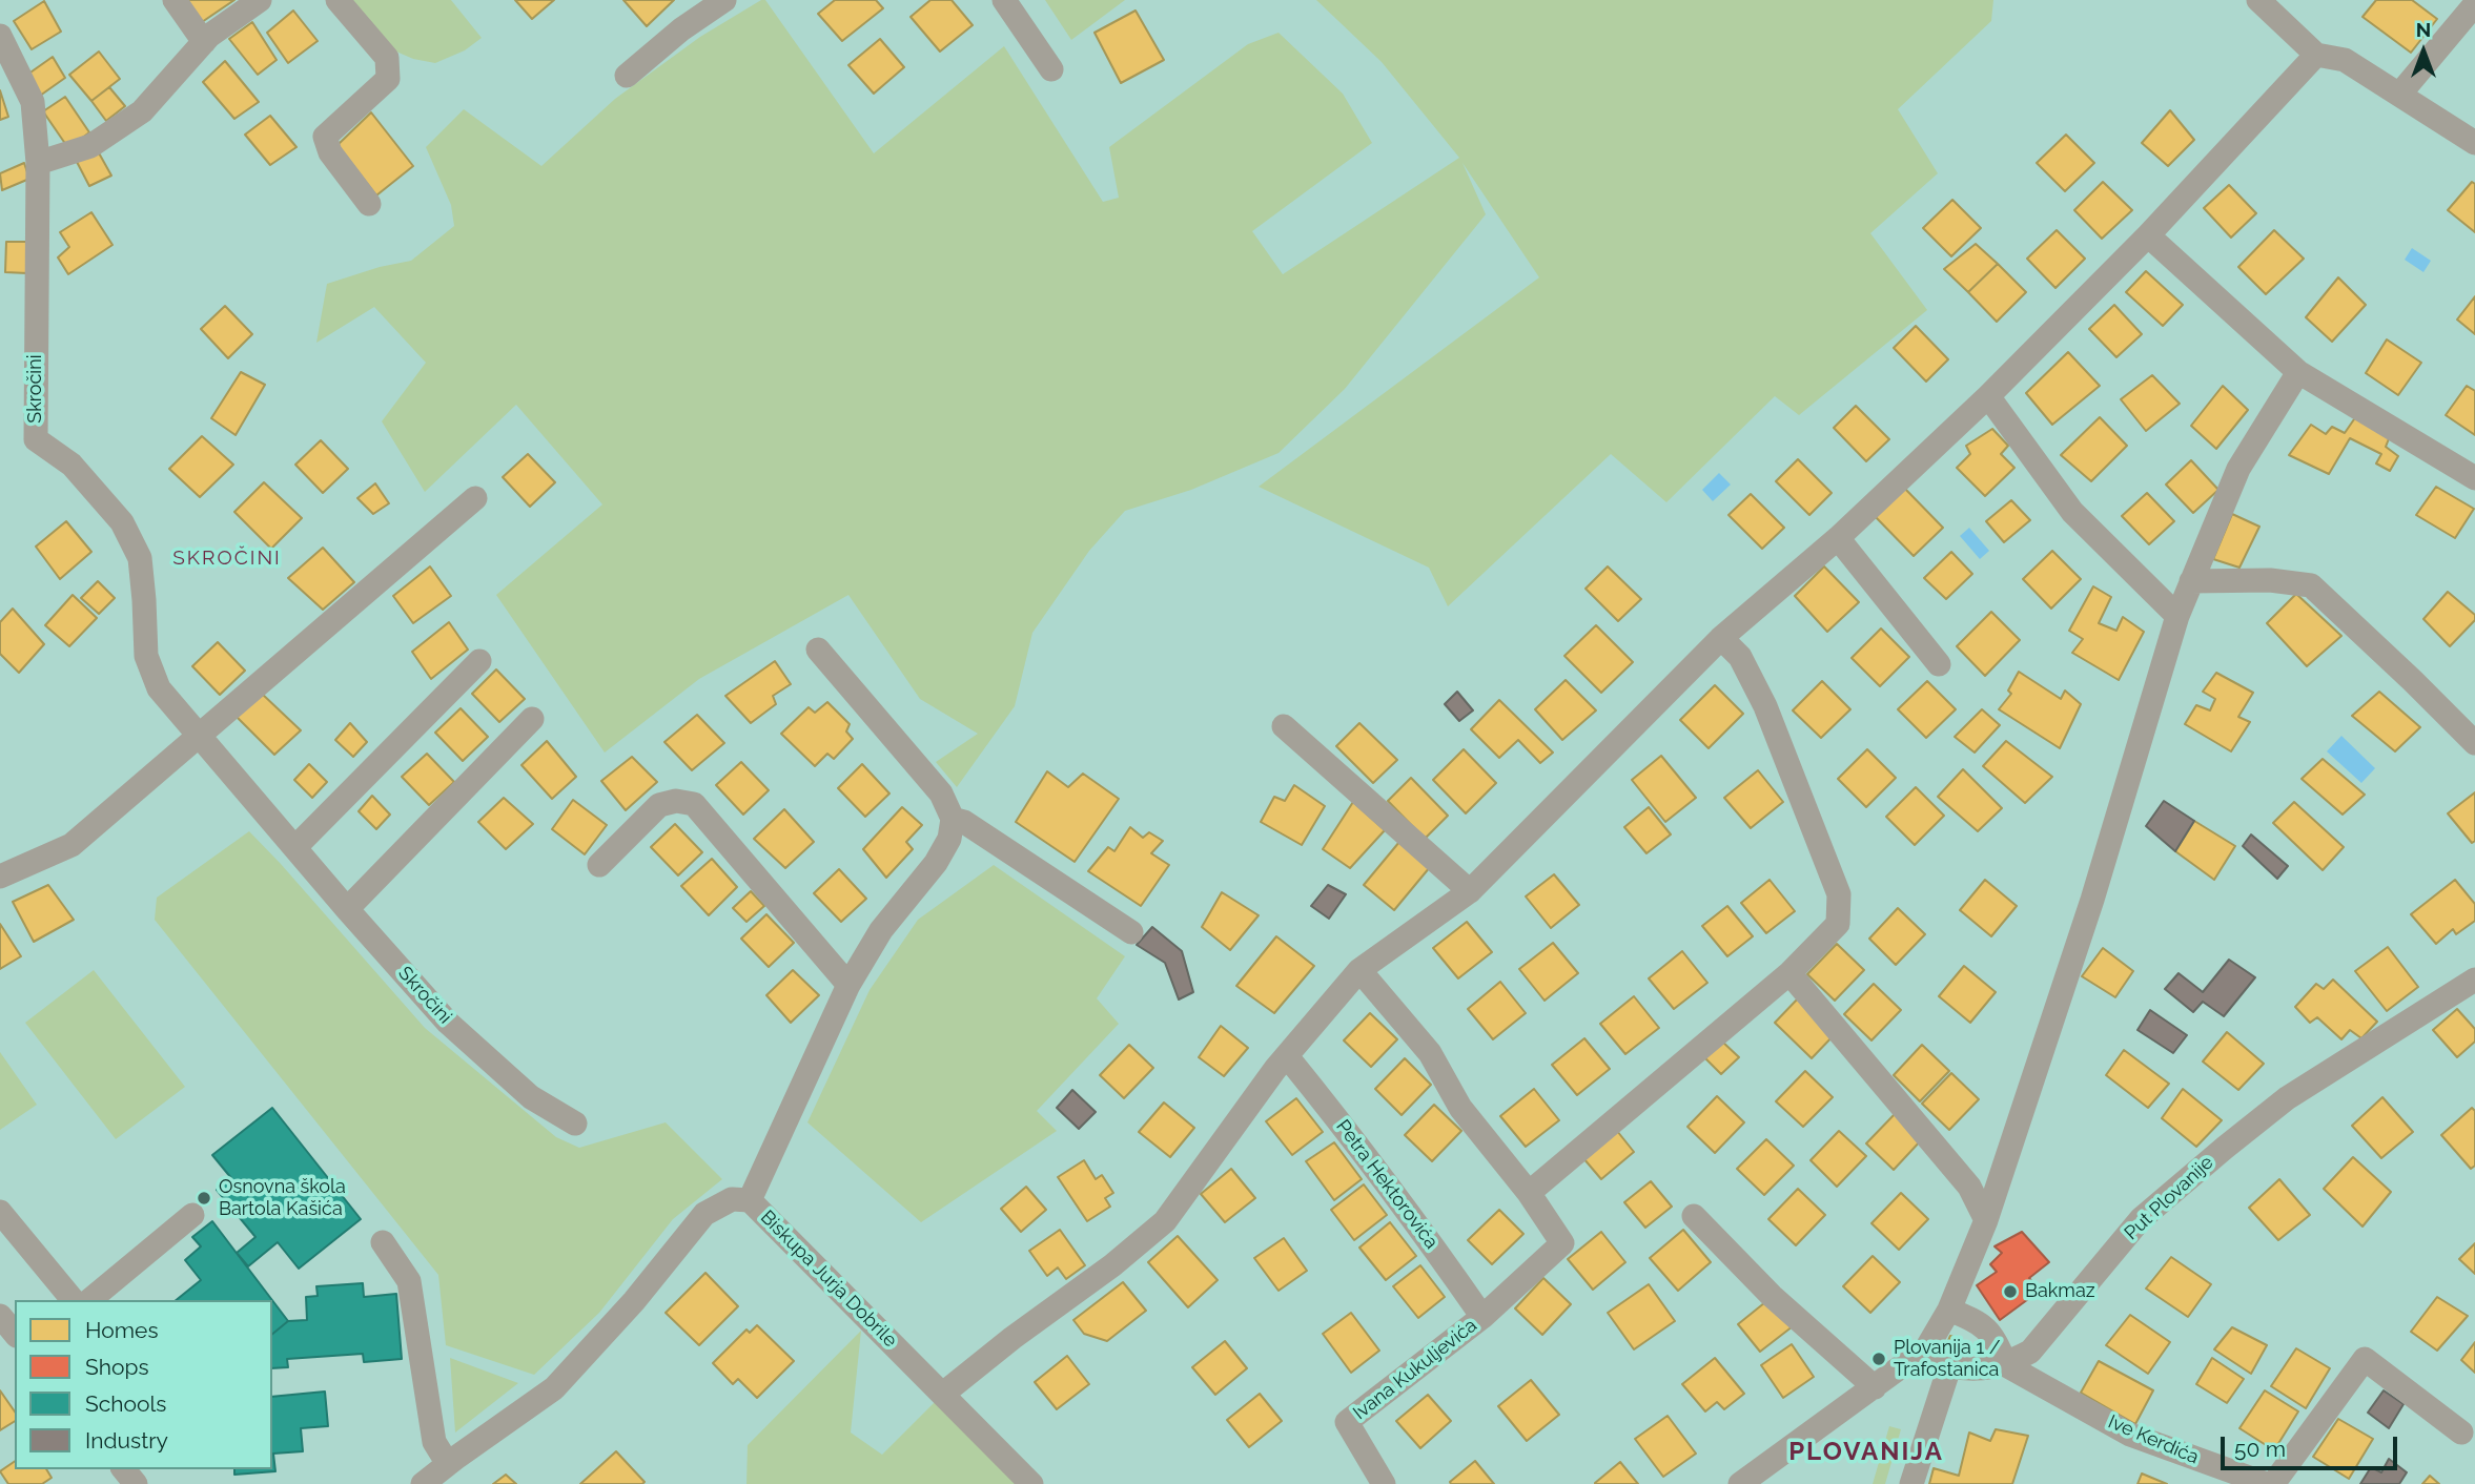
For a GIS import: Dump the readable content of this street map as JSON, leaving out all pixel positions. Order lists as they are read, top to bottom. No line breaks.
{"streets":{"street":["Skročini","Petra Hektorovića","Put Plovanije","Biskupa Jurja Dobrile","Ivana Kukuljevića","Ive Kerdića"]},"crossings":[["Petra Hektorovića","Ivana Kukuljevića"],["Put Plovanije","Ive Kerdića"]],"districts":["SKROČINI","PLOVANIJA"],"places":["Osnovna škola Bartola Kašića","Bakmaz","Plovanija 1 / Trafostanica"],"legend":["Homes","Shops","Schools","Industry"],"scale_bar":"50 m","north":"top"}
